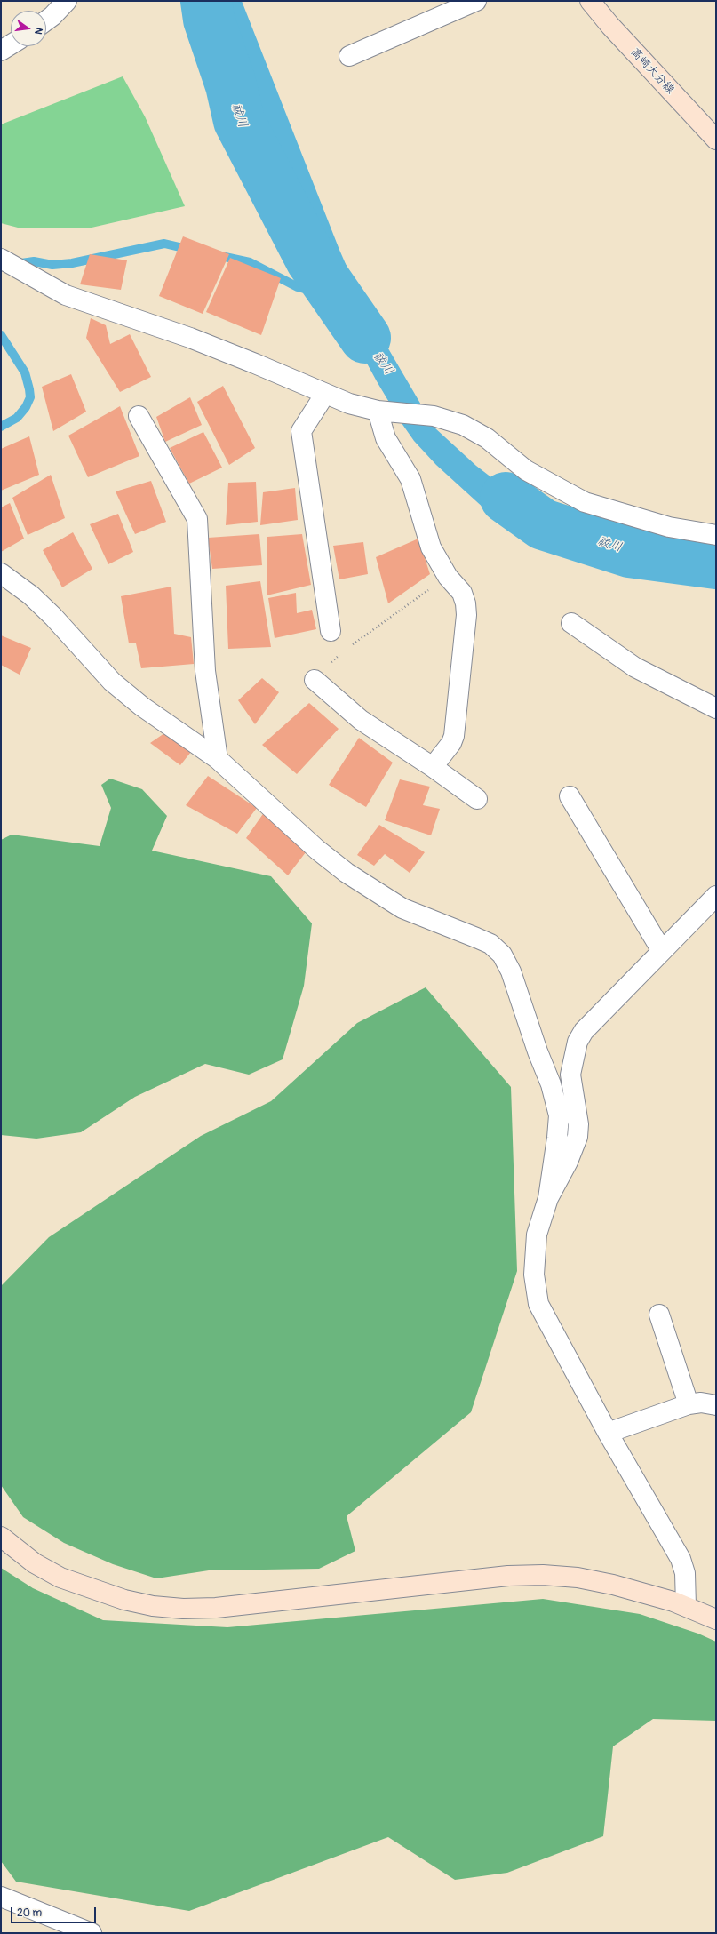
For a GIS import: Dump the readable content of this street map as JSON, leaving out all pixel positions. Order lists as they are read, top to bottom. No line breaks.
{"streets":{"street":["高崎大分線"]},"water":["祓川"],"scale_bar":"20 m","north":"right"}
